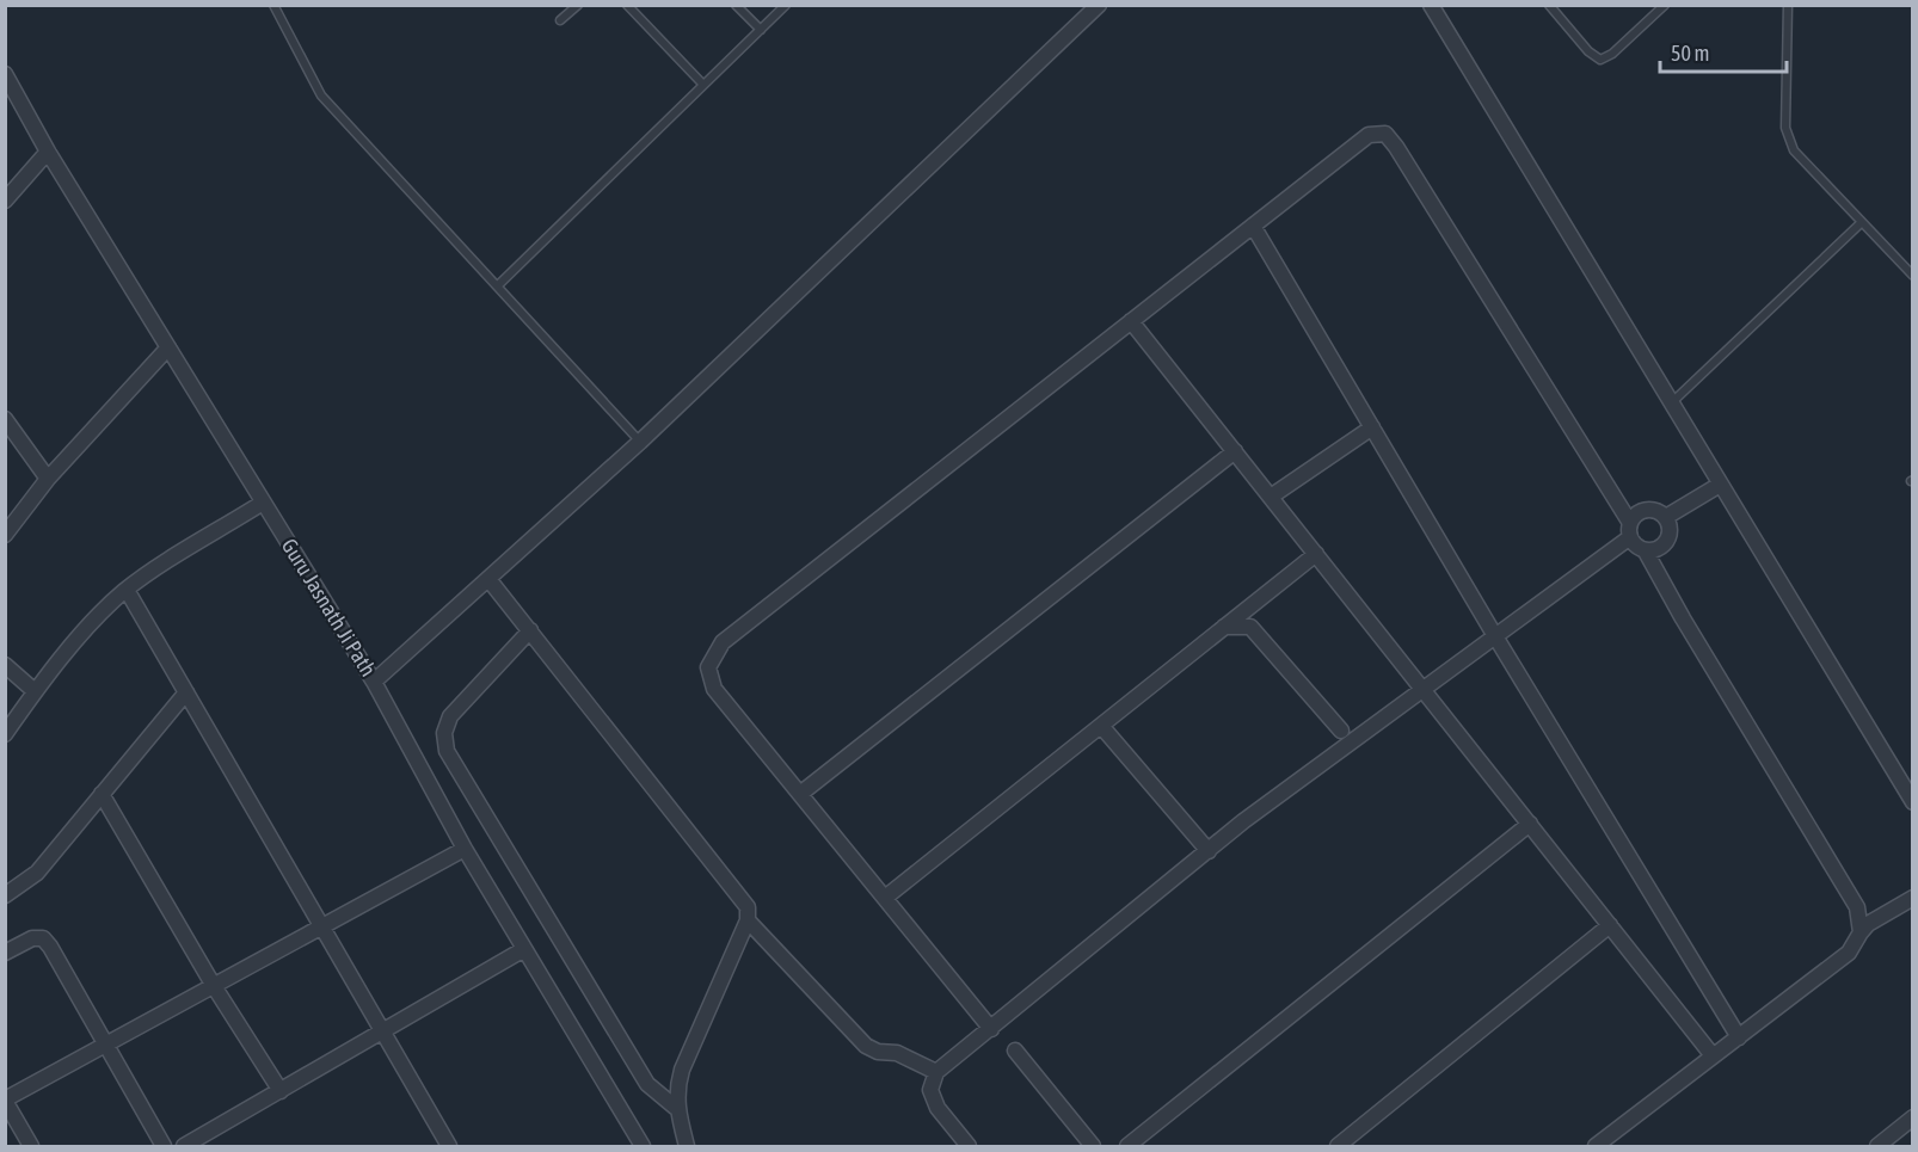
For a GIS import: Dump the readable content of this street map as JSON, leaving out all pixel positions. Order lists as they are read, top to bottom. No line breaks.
{"streets":{"street":["Guru Jasnath Ji Path"]},"scale_bar":"50 m"}
